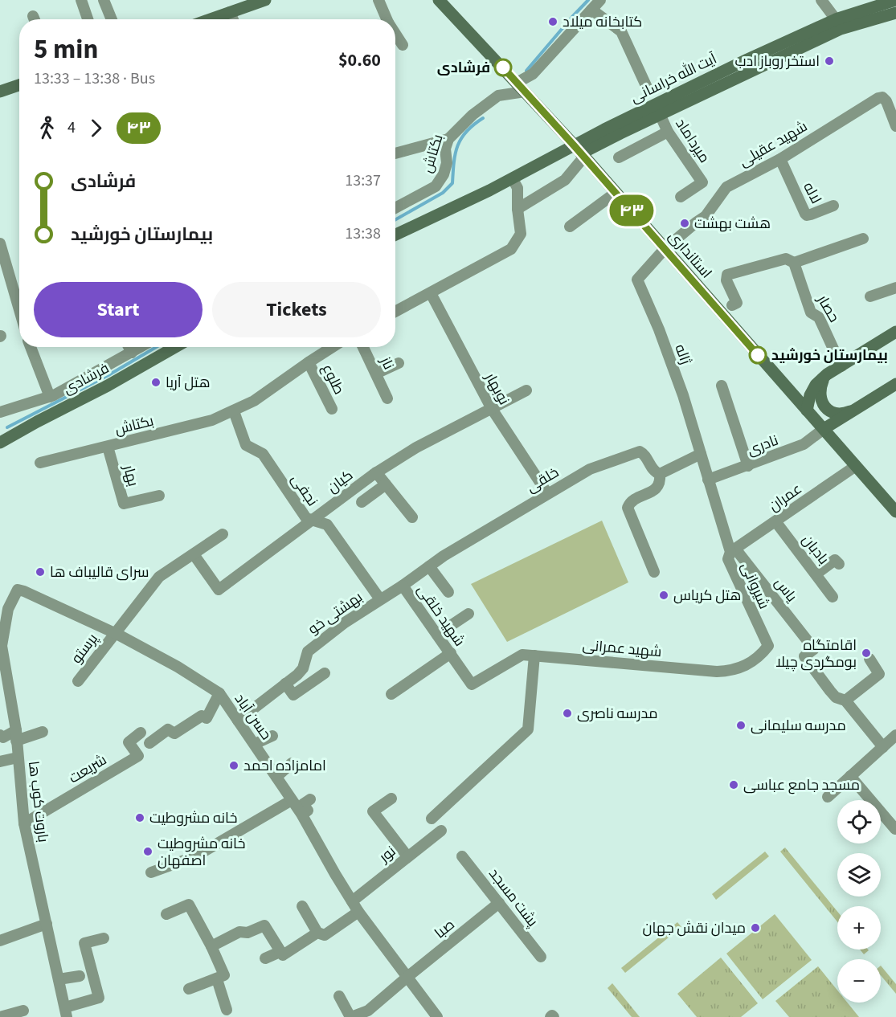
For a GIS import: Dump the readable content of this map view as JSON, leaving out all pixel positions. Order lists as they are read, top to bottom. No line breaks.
{"streets":{"main road":["آیت الله خراسانی","استانداری","فرشادی"],"street":["میرداماد","شهید عقیلی","بکتاش","لاله","حصار","ژاله","ناز","طلوع","نوبهار","نادری","بهار","خلقی","کیان","نجفی","عمران","بادبان","شیروانی","یاس","بهشتی خو","شهید خلقی","پرستو","شهید عمرانی","حسن آباد","شریعت","باروت کوب ها","نور","پشت مسجد","صبا"]},"crossings":[["آیت الله خراسانی","میرداماد"],["آیت الله خراسانی","استانداری"],["شهید عقیلی","لاله"],["شهید عقیلی","استانداری"],["شهید عقیلی","ژاله"],["بکتاش","استانداری"],["بکتاش","طلوع"],["بکتاش","بهار"],["بکتاش","نجفی"],["استانداری","ژاله"],["استانداری","نادری"],["استانداری","عمران"],["ژاله","نادری"],["ژاله","شیروانی"],["نوبهار","خلقی"],["نوبهار","کیان"],["نادری","شیروانی"],["خلقی","شهید خلقی"],["کیان","نجفی"],["کیان","پرستو"],["نجفی","بهشتی خو"],["نجفی","شهید خلقی"],["عمران","بادبان"],["عمران","شیروانی"],["عمران","یاس"],["شیروانی","یاس"],["شیروانی","شهید عمرانی"],["بهشتی خو","شهید خلقی"],["شهید خلقی","شهید عمرانی"],["پرستو","حسن آباد"],["حسن آباد","باروت کوب ها"],["حسن آباد","نور"],["حسن آباد","صبا"],["شریعت","باروت کوب ها"],["پشت مسجد","صبا"]],"places":["کتابخانه میلاد","استخر روباز ادب","فرشادی","هشت بهشت","بیمارستان خورشید","هتل آریا","سرای قالیباف ها","هتل کریاس","اقامتگاه بومگردی چیلا","مدرسه ناصری","مدرسه سلیمانی","امامزاده احمد","مسجد جامع عباسی","خانه مشروطیت","خانه مشروطیت اصفهان","میدان نقش جهان"],"lines":["bus line ۴۳"],"page":{"on_map":"۴۳","heading":["5 min","13:33 – 13:38 · Bus","$0.60"],"legs":["4","۴۳"],"list":[{"name":"فرشادی","value":"13:37"},{"name":"بیمارستان خورشید","value":"13:38"}],"buttons":["Start","Tickets"],"map_buttons":["+","−"]}}
